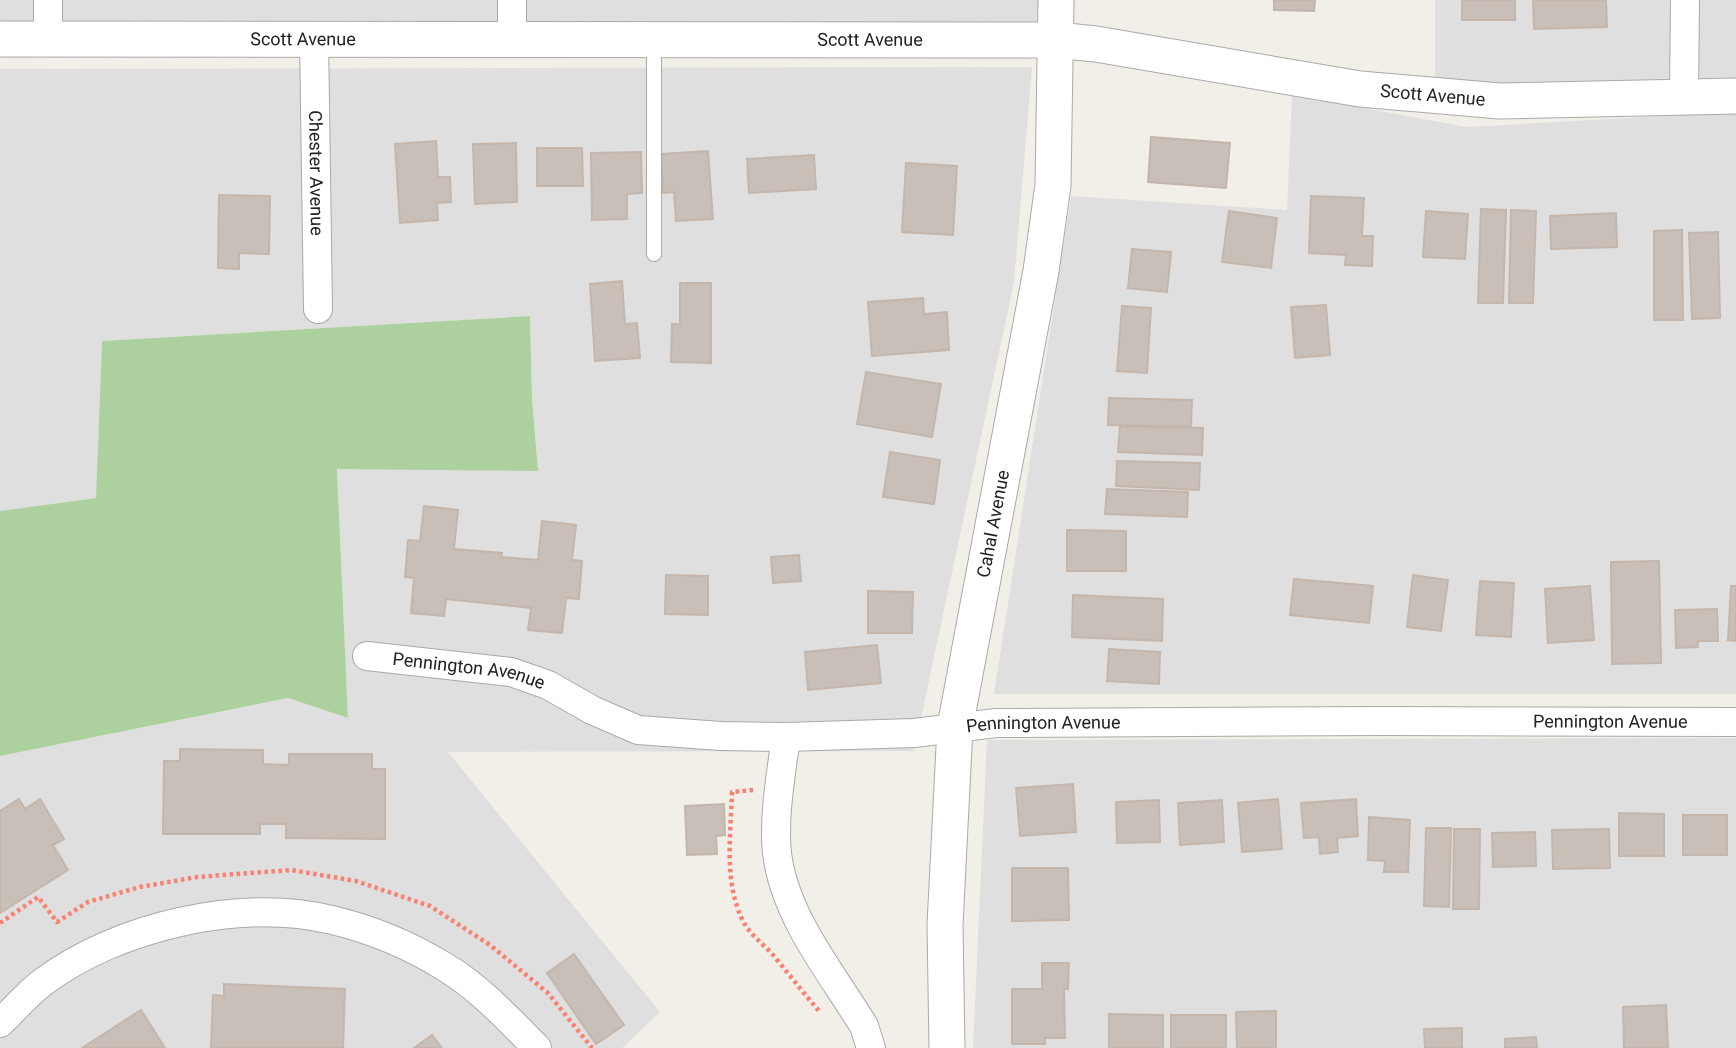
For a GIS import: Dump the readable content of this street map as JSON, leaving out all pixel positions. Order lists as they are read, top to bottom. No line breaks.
{"streets":{"street":["Scott Avenue","Chester Avenue","Cahal Avenue","Pennington Avenue"]},"crossings":[["Scott Avenue","Chester Avenue"],["Scott Avenue","Cahal Avenue"],["Cahal Avenue","Pennington Avenue"]]}
